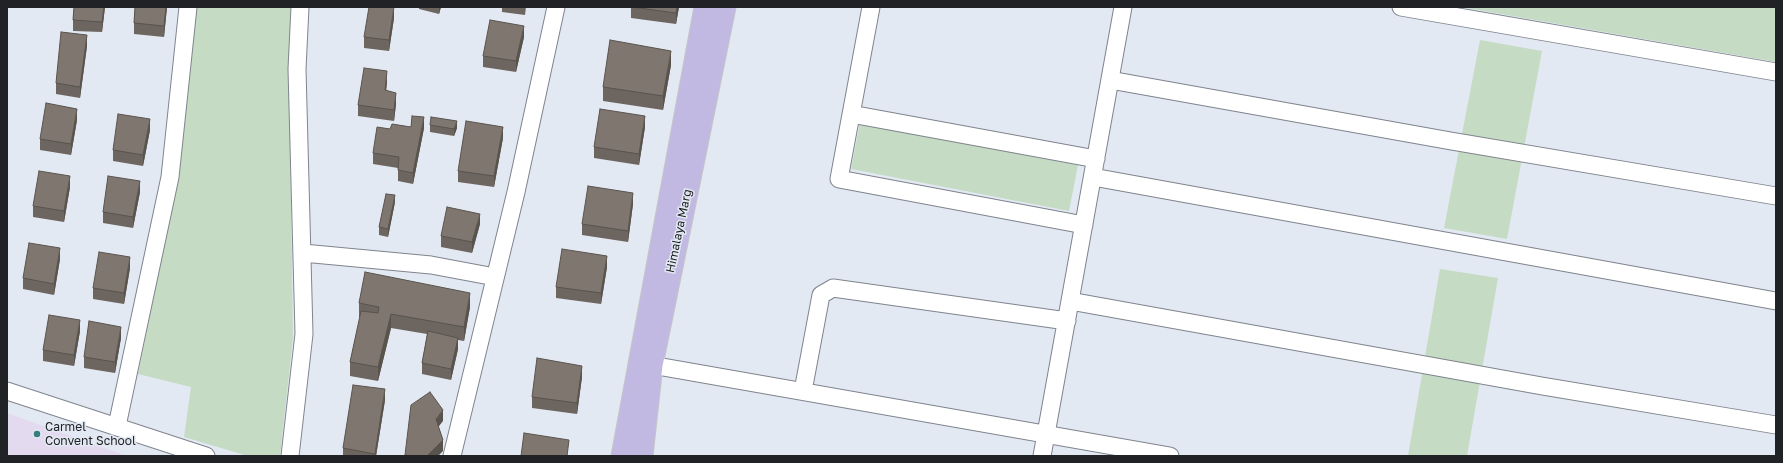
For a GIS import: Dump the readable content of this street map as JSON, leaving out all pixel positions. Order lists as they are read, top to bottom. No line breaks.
{"streets":{"main road":["Himalaya Marg"]},"places":["Carmel Convent School"]}
